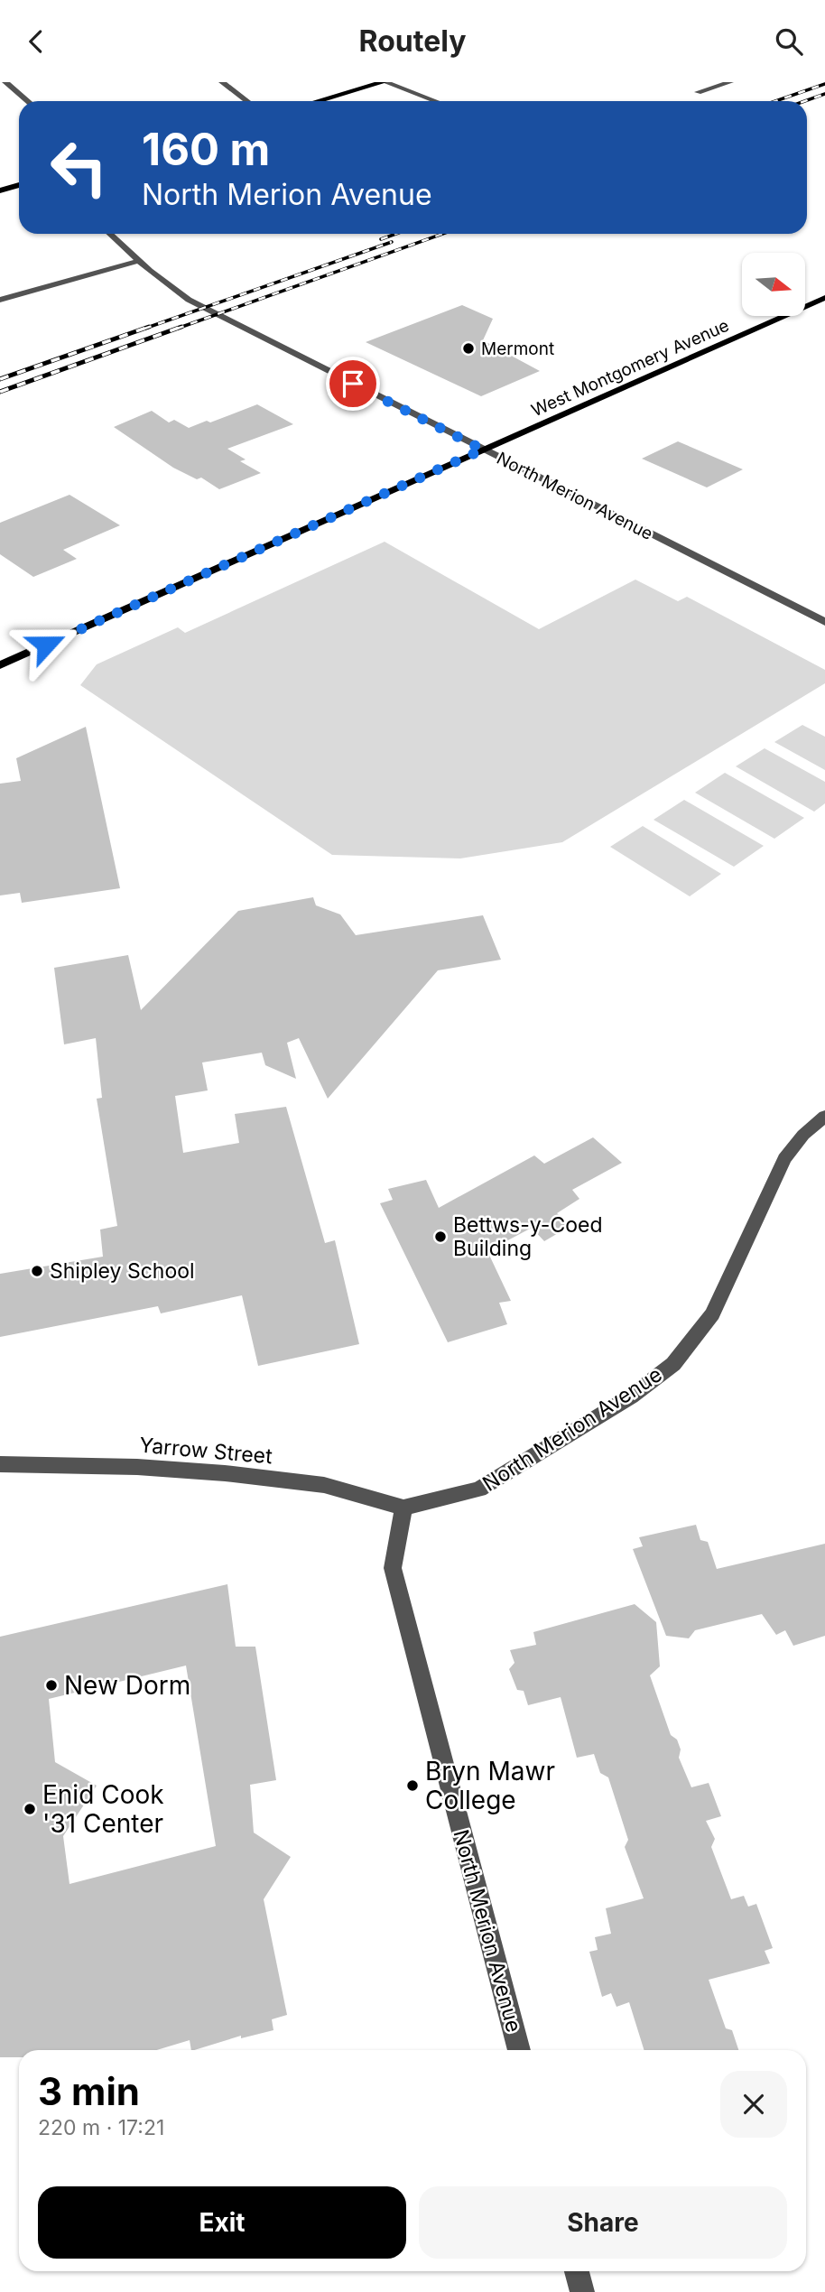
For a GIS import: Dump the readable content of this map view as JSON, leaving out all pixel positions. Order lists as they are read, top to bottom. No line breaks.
{"streets":{"main road":["West Montgomery Avenue"],"street":["North Merion Avenue","Yarrow Street"]},"crossings":[["West Montgomery Avenue","North Merion Avenue"],["North Merion Avenue","Yarrow Street"]],"places":["Mermont","Bettws-y-Coed Building","Shipley School","New Dorm","Bryn Mawr College","Enid Cook '31 Center"],"north":"right","page":{"header":"Routely","turn":["160 m","North Merion Avenue"],"heading":["3 min","220 m · 17:21"],"buttons":["Exit","Share"]}}
